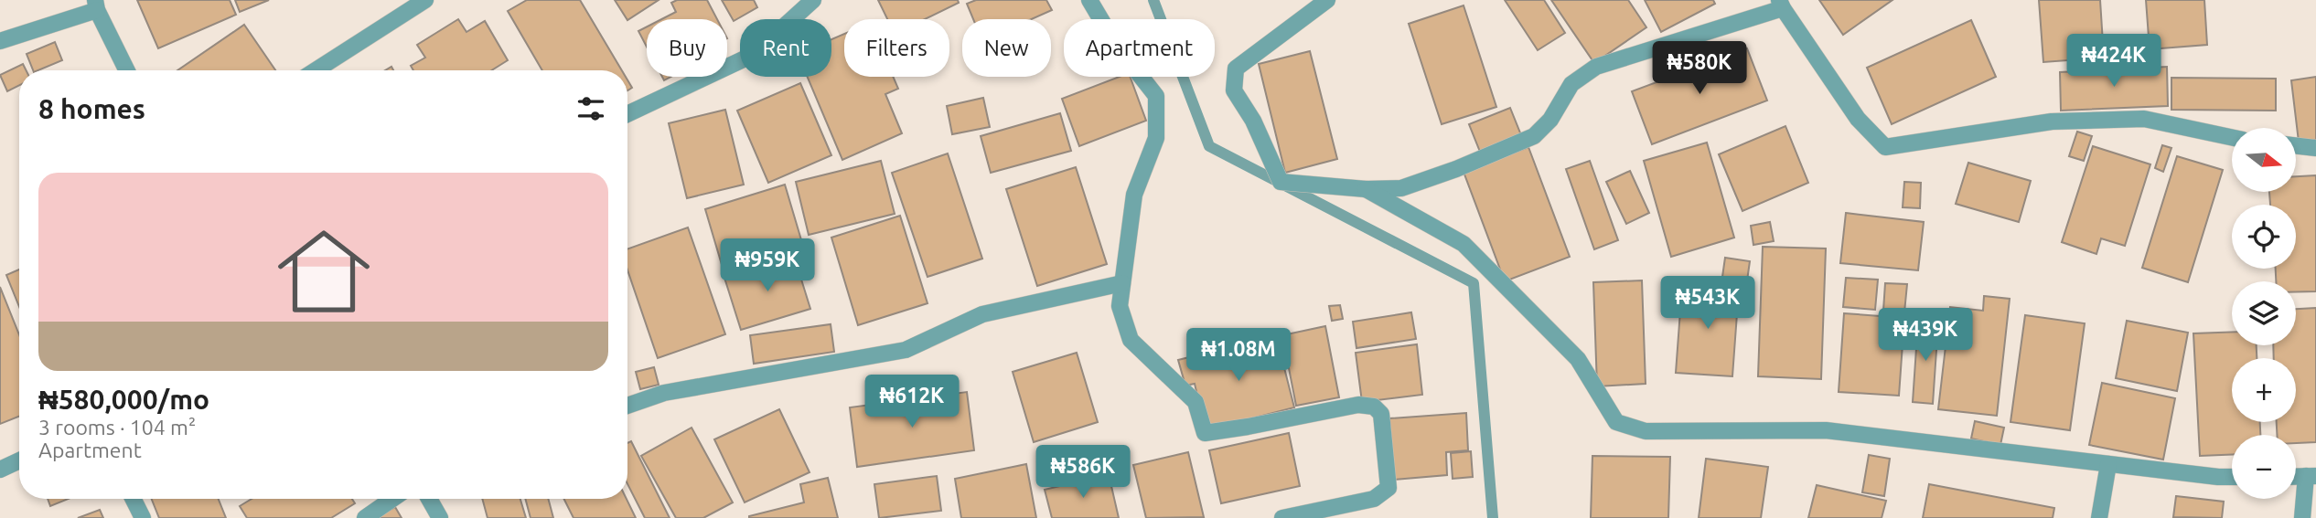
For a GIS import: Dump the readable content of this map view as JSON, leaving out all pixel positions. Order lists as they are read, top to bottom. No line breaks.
{"north":"right","page":{"chip":["Buy","Rent","Filters","New","Apartment"],"price":["₦424K","₦580K","₦959K","₦543K","₦439K","₦1.08M","₦612K","₦586K"],"heading":"8 homes","map_buttons":["+","−"],"list":[{"name":"₦580,000/mo","note":"3 rooms · 104 m² · Apartment"}]}}
